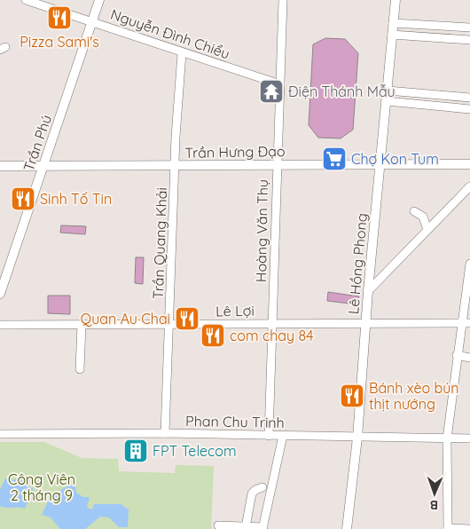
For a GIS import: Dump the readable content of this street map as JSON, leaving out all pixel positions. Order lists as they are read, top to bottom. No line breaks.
{"streets":{"street":["Nguyễn Đình Chiểu","Trần Phú","Trần Hưng Đạo","Hoàng Văn Thụ","Trần Quang Khải","Lê Hồng Phong","Lê Lợi","Phan Chu Trinh"]},"crossings":[["Nguyễn Đình Chiểu","Trần Phú"],["Nguyễn Đình Chiểu","Hoàng Văn Thụ"],["Nguyễn Đình Chiểu","Trần Quang Khải"],["Trần Phú","Trần Hưng Đạo"],["Trần Hưng Đạo","Hoàng Văn Thụ"],["Trần Hưng Đạo","Trần Quang Khải"],["Trần Hưng Đạo","Lê Hồng Phong"],["Hoàng Văn Thụ","Lê Lợi"],["Hoàng Văn Thụ","Phan Chu Trinh"],["Trần Quang Khải","Lê Lợi"],["Trần Quang Khải","Phan Chu Trinh"],["Lê Hồng Phong","Lê Lợi"],["Lê Hồng Phong","Phan Chu Trinh"]],"parks":["Công Viên 2 tháng 9"],"places":{"restaurant":["Pizza Sami's","Sinh Tố Tin","Quan Au Chai","com chay 84","Bánh xèo bún thịt nướng"],"temple":["Điện Thánh Mẫu"],"supermarket":["Chợ Kon Tum"],"building":["FPT Telecom"]},"north":"bottom"}
